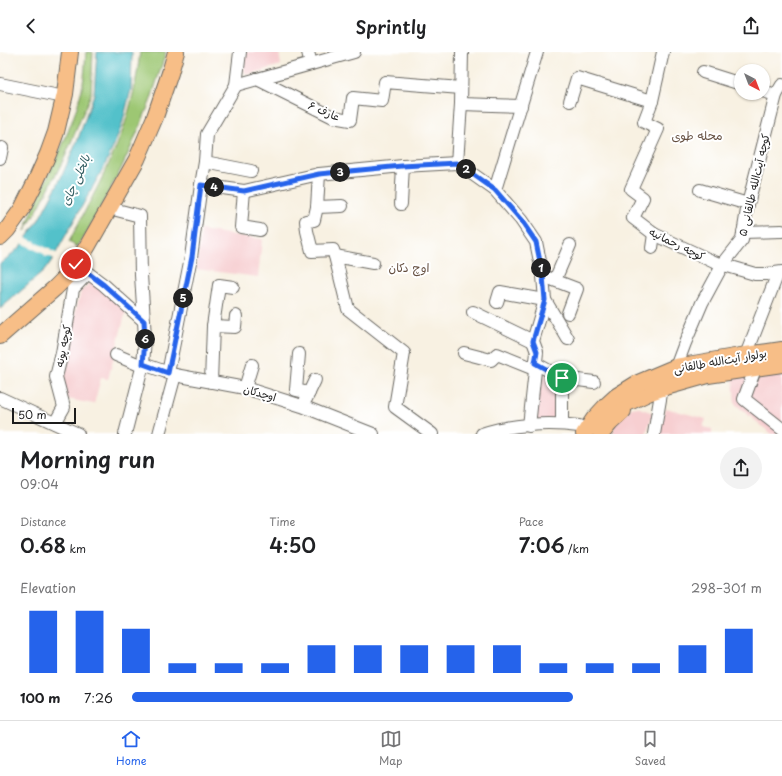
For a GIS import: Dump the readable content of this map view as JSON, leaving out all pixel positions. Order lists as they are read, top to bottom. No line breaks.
{"streets":{"main road":["بولوار آیت‌الله طالقانی"],"street":["عارف ۶","کوچه آیت‌الله طالقانی ۵","کوچه رحمانیه","کوچه پونه","اوچدکان"]},"crossings":[["کوچه آیت‌الله طالقانی ۵","کوچه رحمانیه"],["کوچه آیت‌الله طالقانی ۵","بولوار آیت‌الله طالقانی"]],"districts":["محله طوی","اوچ دکان"],"water":["بالخلی چای"],"scale_bar":"50 m","north":"bottom right","page":{"header":"Sprintly","pins":["2","3","4","1","5","6"],"scale":"50 m","heading":["Morning run","09:04"],"stats":[["Distance","0.68 km"],["Time","4:50"],["Pace","7:06 /km"]],"chart":["Elevation","298–301 m"],"list":[{"name":"100 m","note":"7:26"}],"tabs":["Home","Map","Saved"]}}
